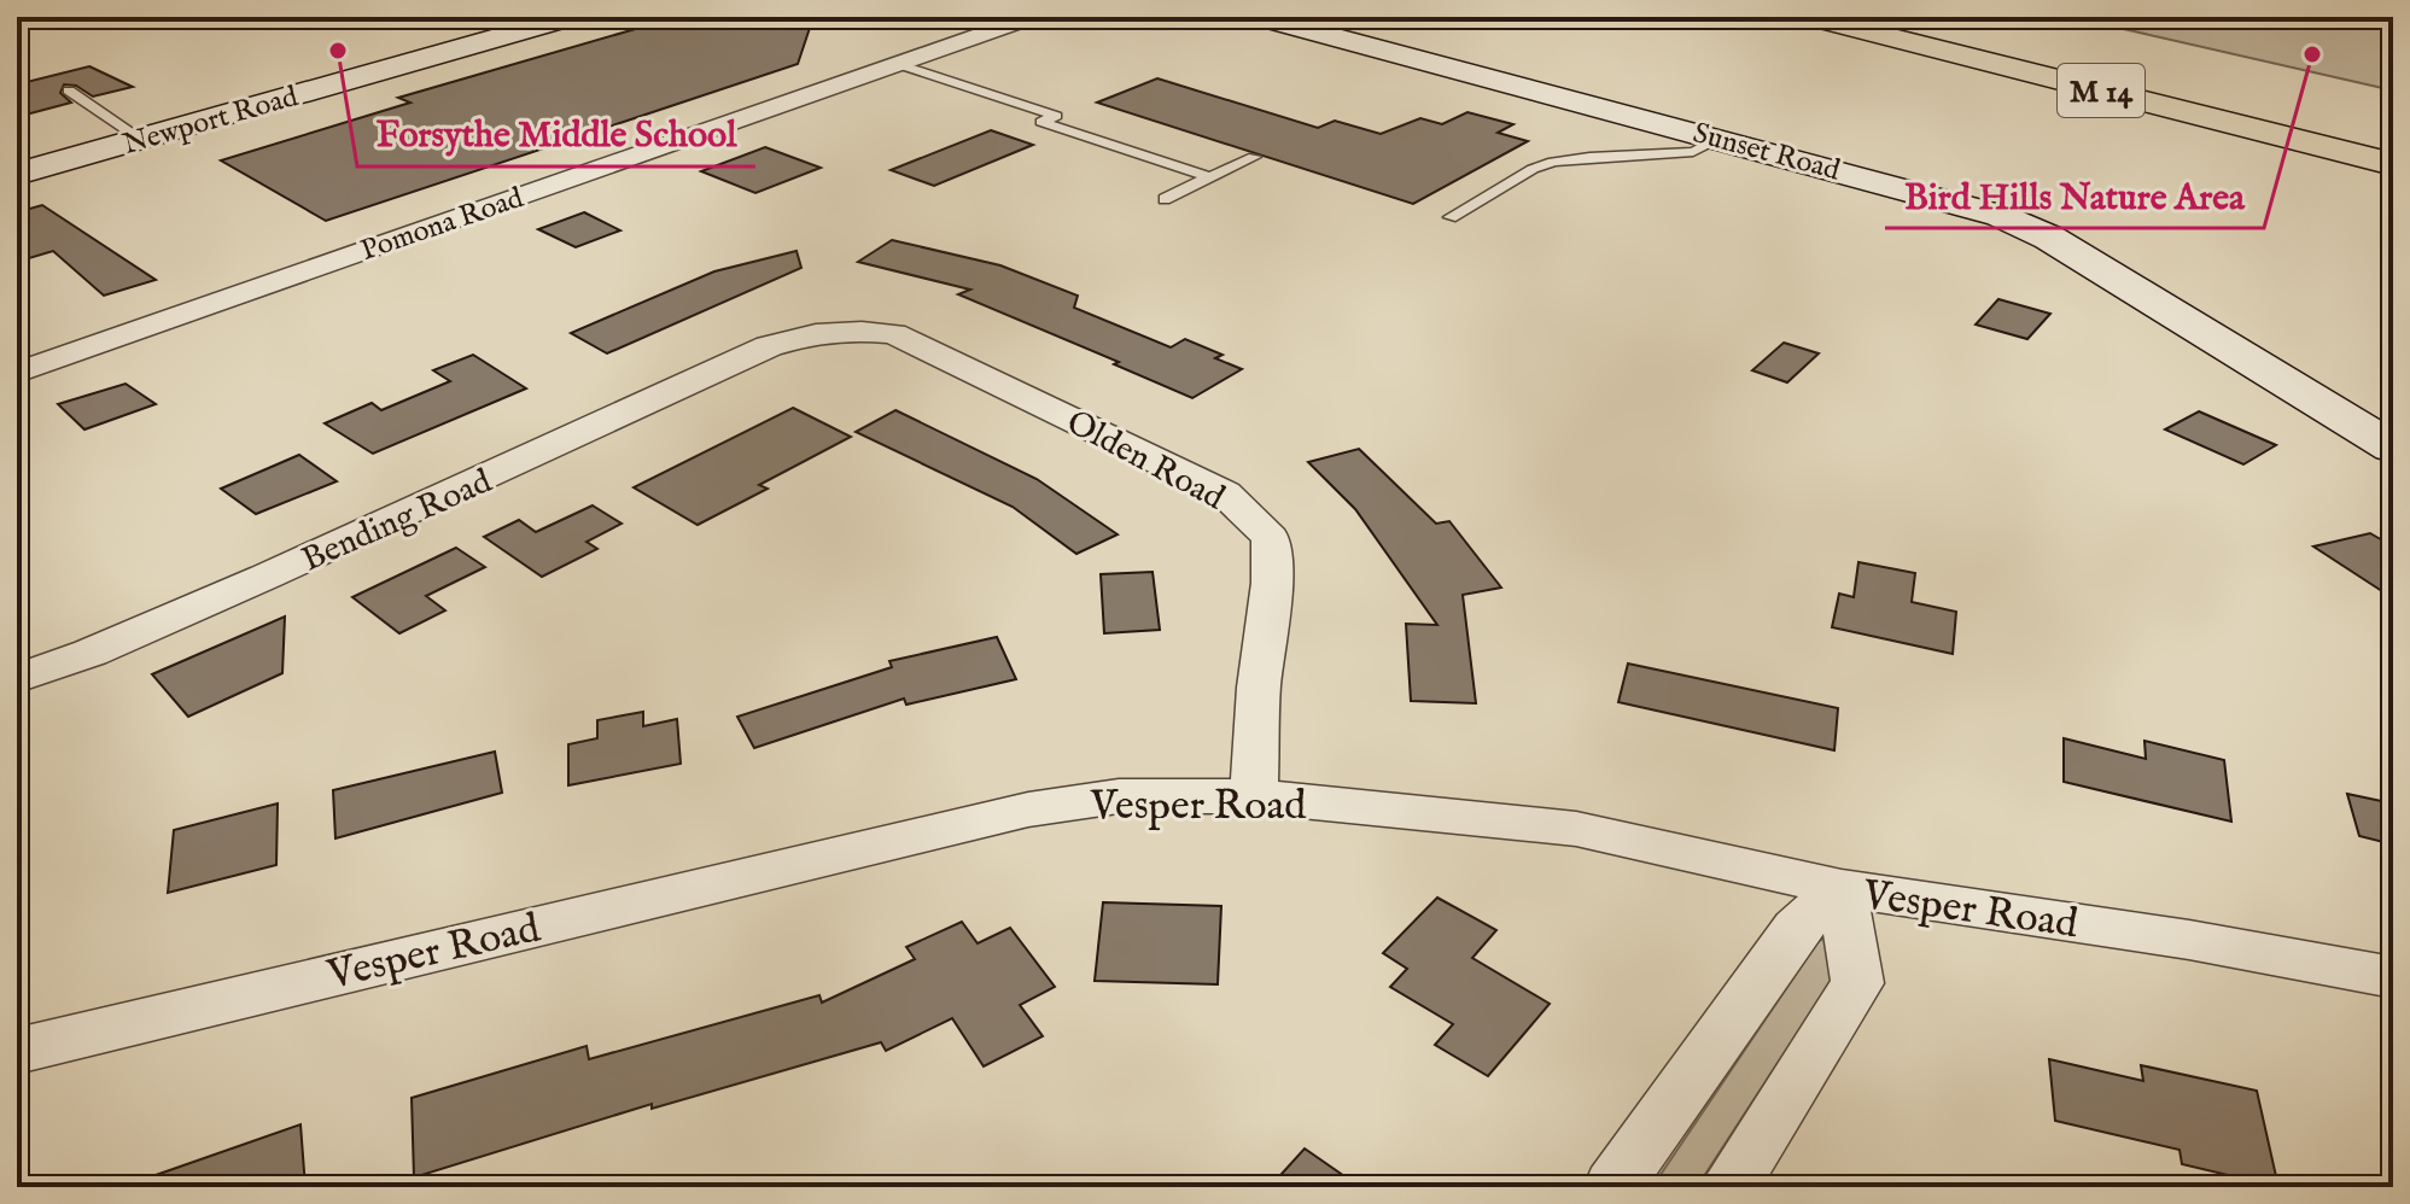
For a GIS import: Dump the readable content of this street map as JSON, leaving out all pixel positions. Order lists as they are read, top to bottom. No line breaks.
{"streets":{"highway":["M 14"],"street":["Newport Road","Sunset Road","Pomona Road","Olden Road","Bending Road","Vesper Road"]},"crossings":[["Olden Road","Bending Road"],["Olden Road","Vesper Road"]],"places":["Forsythe Middle School","Bird Hills Nature Area"]}
